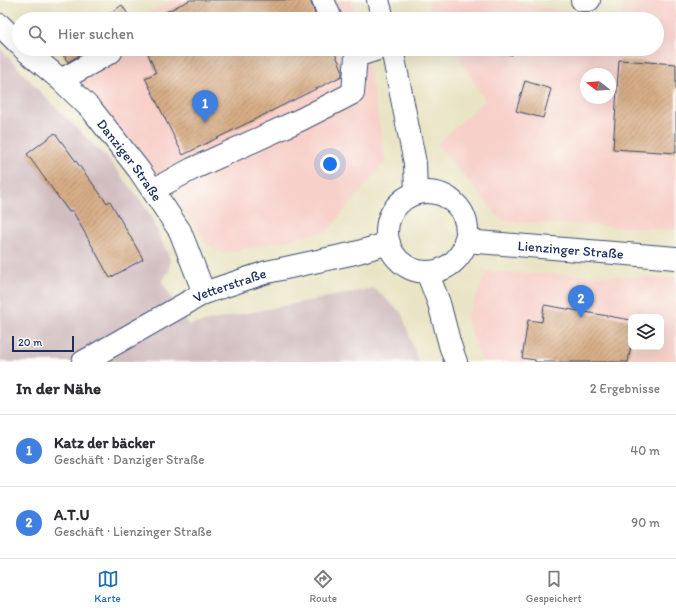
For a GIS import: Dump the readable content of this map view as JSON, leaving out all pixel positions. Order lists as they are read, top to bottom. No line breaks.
{"streets":{"street":["Danziger Straße","Lienzinger Straße","Vetterstraße"]},"crossings":[["Danziger Straße","Vetterstraße"],["Lienzinger Straße","Vetterstraße"]],"scale_bar":"20 m","north":"left","page":{"search":"Hier suchen","pins":["1","2"],"scale":"20 m","heading":["In der Nähe","2 Ergebnisse"],"list":[{"mark":"1","name":"Katz der bäcker","note":"Geschäft · Danziger Straße","value":"40 m"},{"mark":"2","name":"A.T.U","note":"Geschäft · Lienzinger Straße","value":"90 m"}],"nav":["Karte","Route","Gespeichert"]}}
